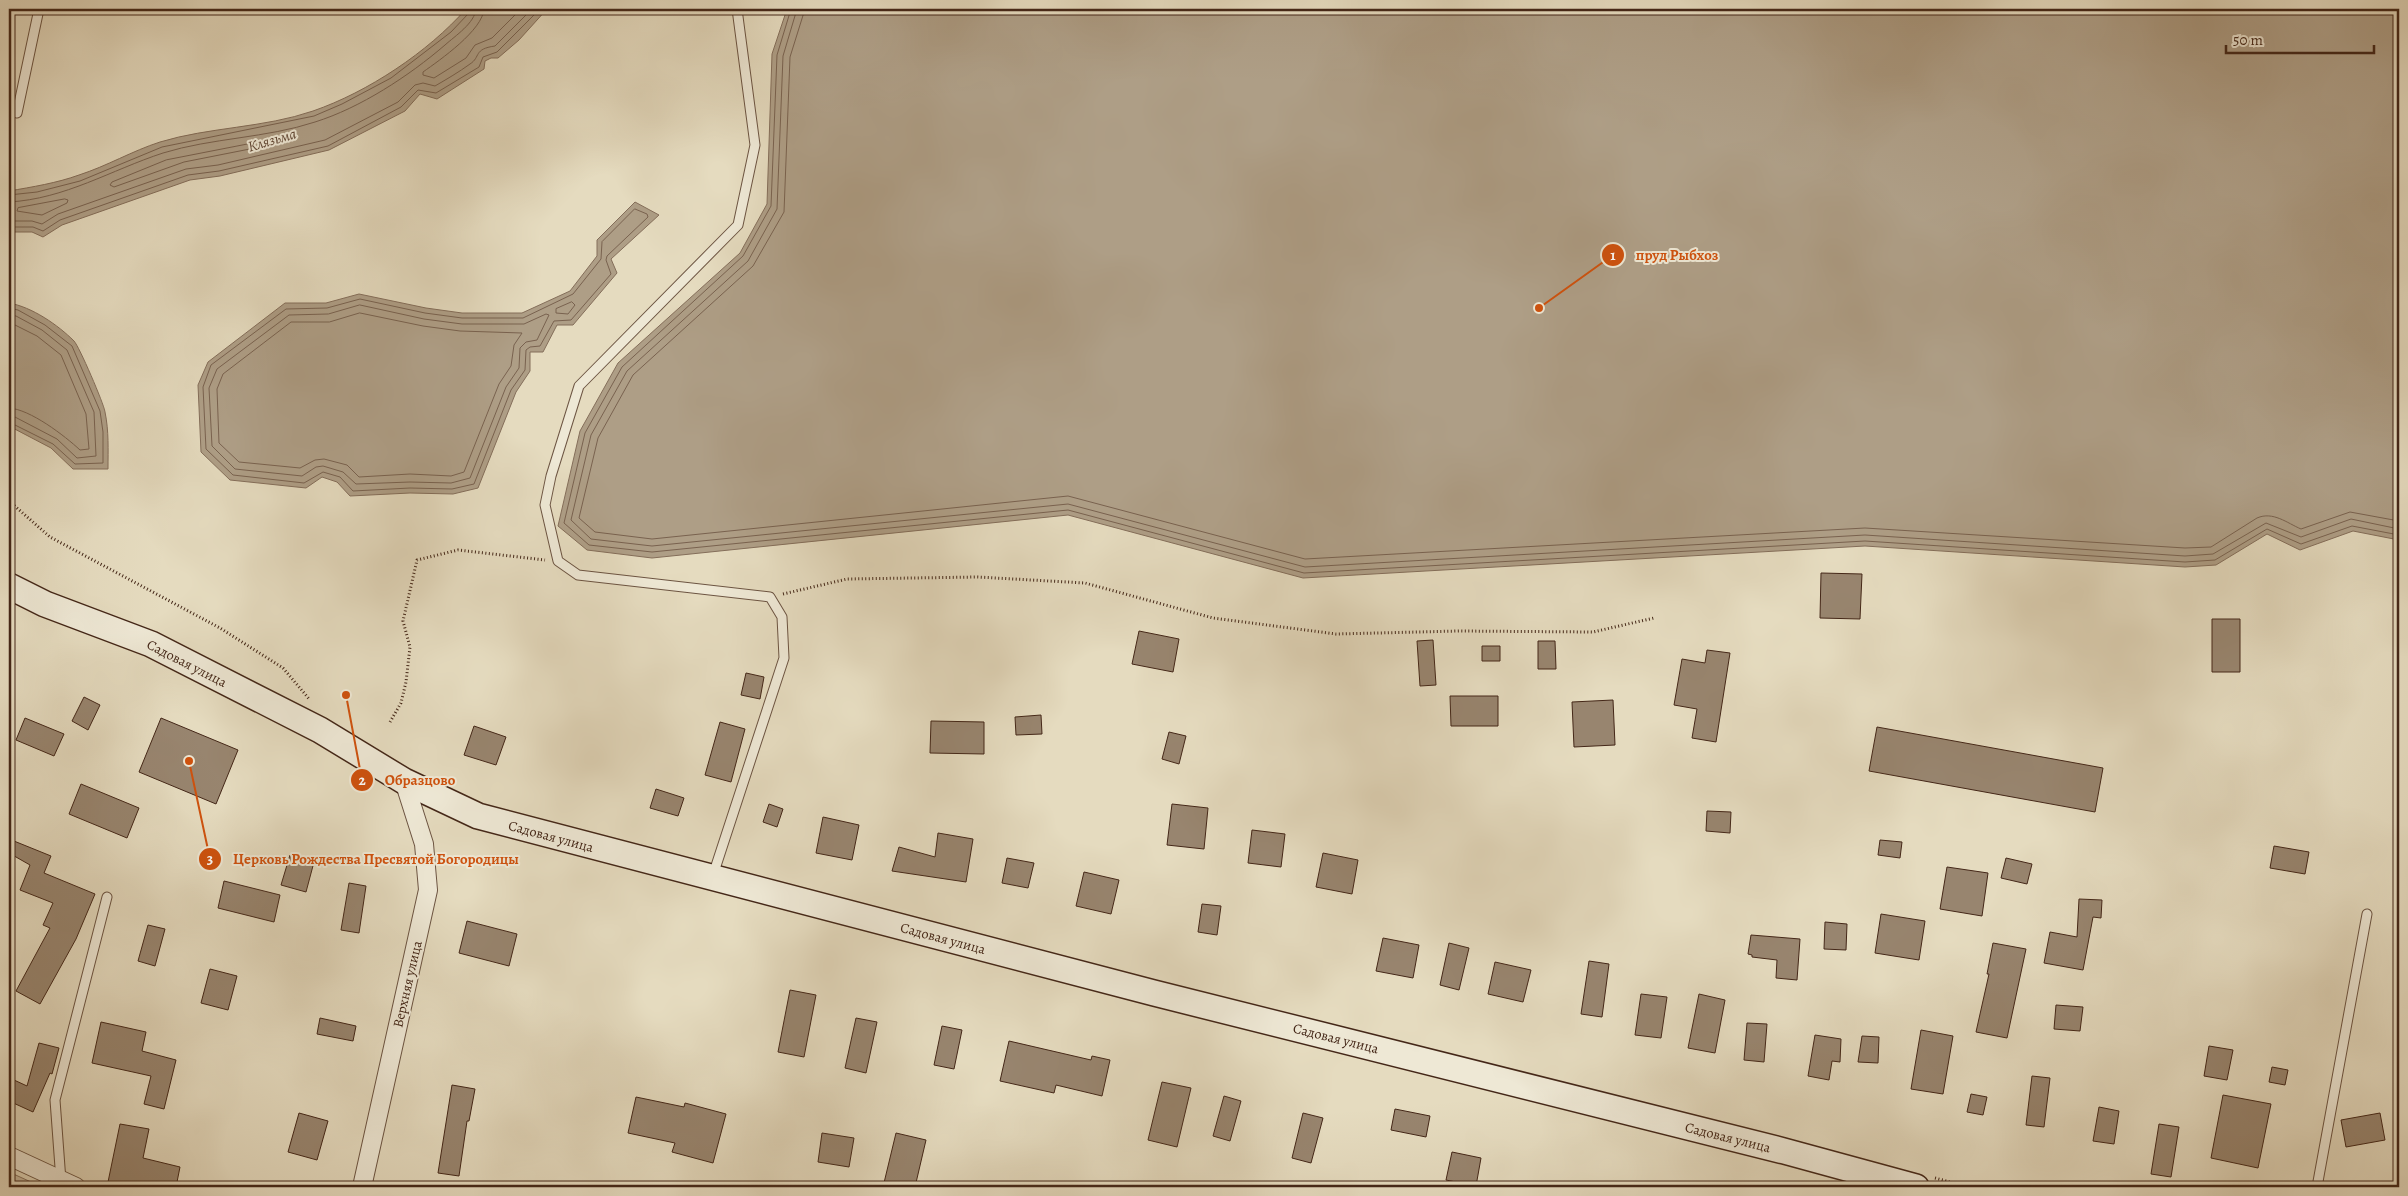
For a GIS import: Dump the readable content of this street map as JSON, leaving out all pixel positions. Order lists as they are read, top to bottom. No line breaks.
{"streets":{"street":["Садовая улица","Верхняя улица"]},"crossings":[["Садовая улица","Верхняя улица"]],"water":["Клязьма"],"places":["пруд Рыбхоз","Образцово","Церковь Рождества Пресвятой Богородицы"],"scale_bar":"50 m"}
